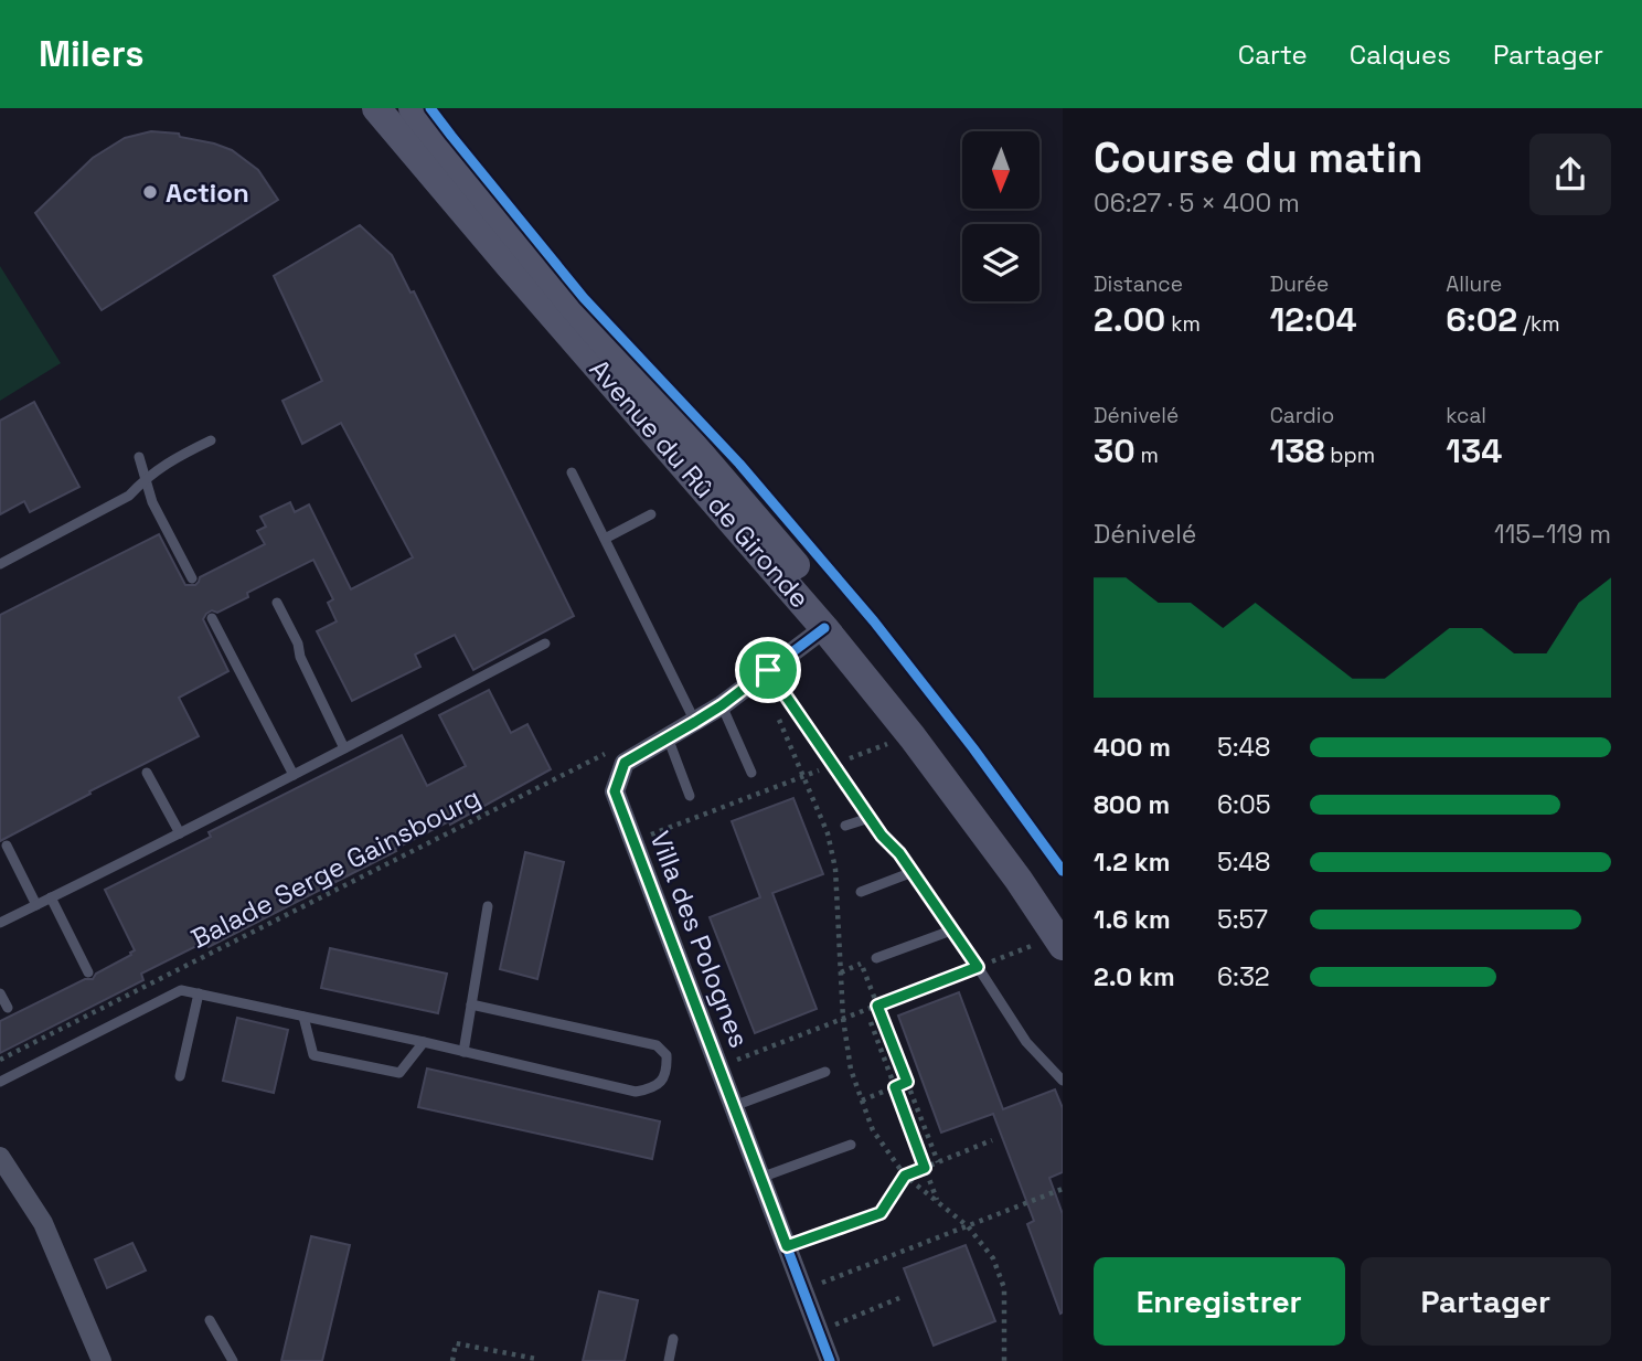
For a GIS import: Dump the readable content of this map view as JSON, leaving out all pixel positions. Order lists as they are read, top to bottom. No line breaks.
{"streets":{"main road":["Avenue du Rû de Gironde"],"street":["Villa des Polognes"],"path":["Balade Serge Gainsbourg"]},"crossings":[["Avenue du Rû de Gironde","Villa des Polognes"]],"places":["Action"],"north":"bottom","page":{"header":"Milers","nav":["Carte","Calques","Partager"],"heading":["Course du matin","06:27 · 5 × 400 m"],"stats":[["Distance","2.00 km"],["Durée","12:04"],["Allure","6:02 /km"],["Dénivelé","30 m"],["Cardio","138 bpm"],["kcal","134"]],"chart":["Dénivelé","115–119 m"],"list":[{"name":"400 m","note":"5:48"},{"name":"800 m","note":"6:05"},{"name":"1.2 km","note":"5:48"},{"name":"1.6 km","note":"5:57"},{"name":"2.0 km","note":"6:32"}],"buttons":["Enregistrer","Partager"]}}
